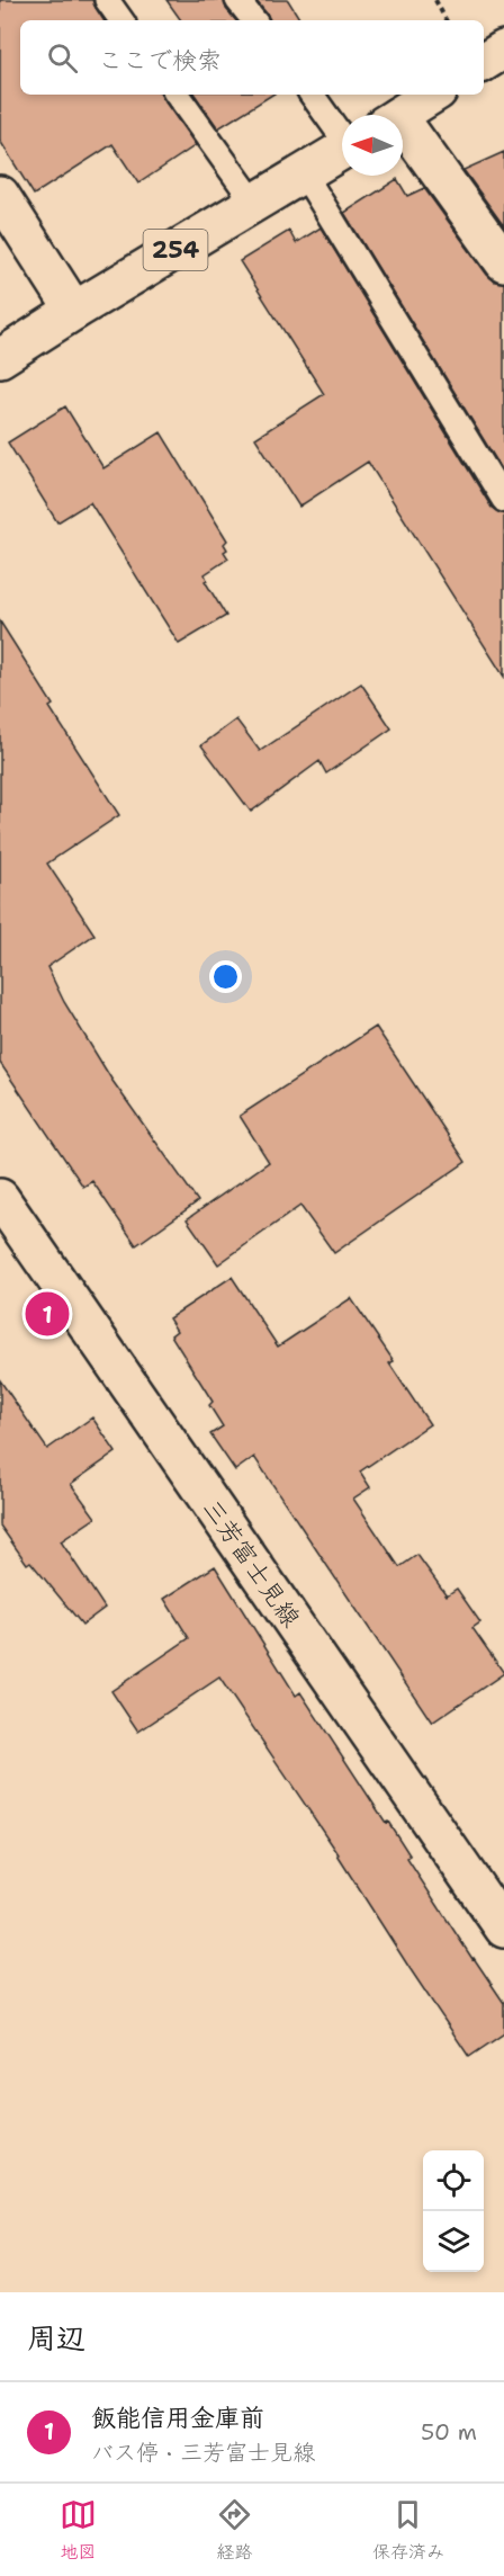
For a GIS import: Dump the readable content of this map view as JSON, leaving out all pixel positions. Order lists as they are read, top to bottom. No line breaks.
{"streets":{"main road":["254","三芳富士見線"]},"north":"left","page":{"search":"ここで検索","pins":"1","heading":"周辺","list":[{"mark":"1","name":"飯能信用金庫前","note":"バス停 · 三芳富士見線","value":"50 m"}],"nav":["地図","経路","保存済み"]}}
